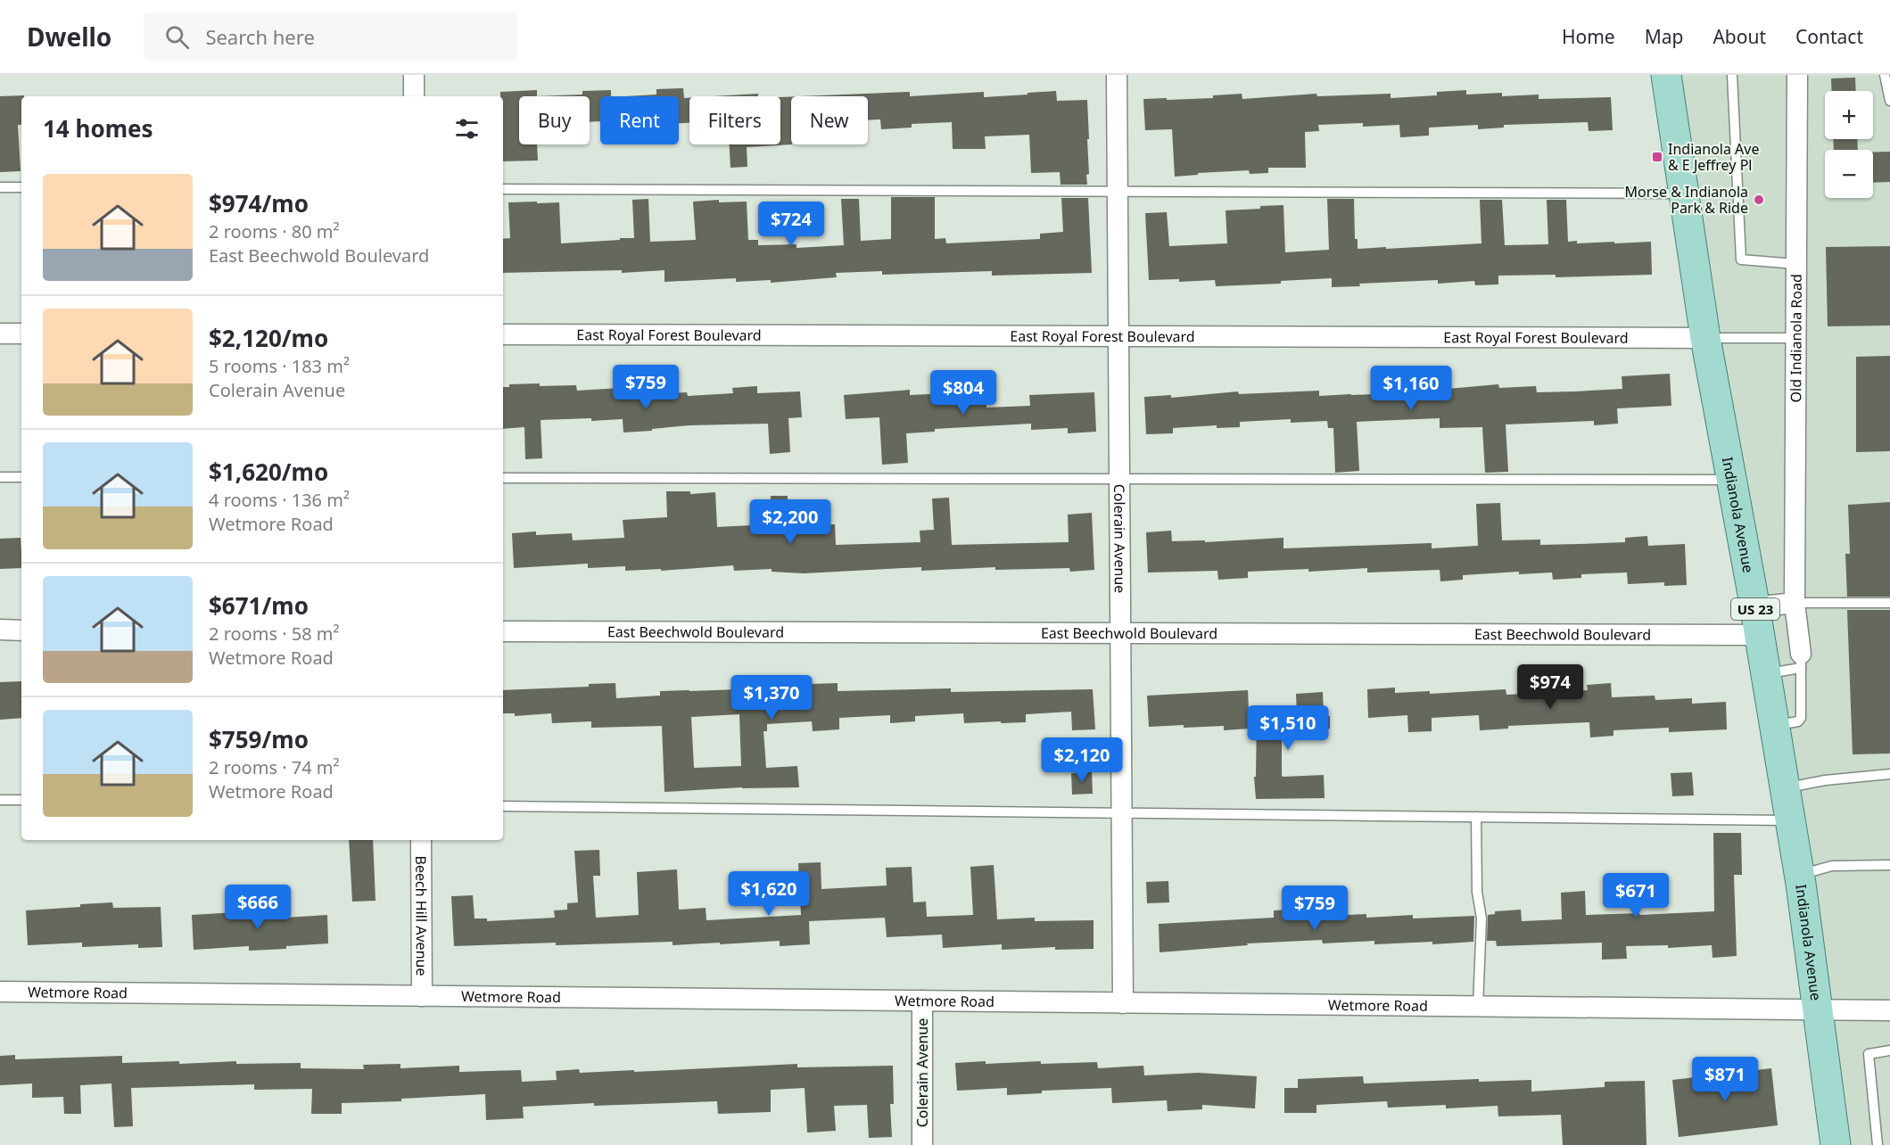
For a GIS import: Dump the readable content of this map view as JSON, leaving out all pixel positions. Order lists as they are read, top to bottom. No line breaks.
{"streets":{"main road":["Indianola Avenue","US 23"],"street":["East Royal Forest Boulevard","Old Indianola Road","Colerain Avenue","East Beechwold Boulevard","Beech Hill Avenue","Wetmore Road"]},"crossings":[["East Royal Forest Boulevard","Indianola Avenue"],["East Royal Forest Boulevard","Colerain Avenue"],["Indianola Avenue","East Beechwold Boulevard"],["Indianola Avenue","Wetmore Road"],["Colerain Avenue","East Beechwold Boulevard"],["Colerain Avenue","Wetmore Road"],["Beech Hill Avenue","Wetmore Road"]],"places":{"transit":["Indianola Ave & E Jeffrey Pl"],"other":["Morse & Indianola Park & Ride"]},"page":{"header":"Dwello","search":"Search here","nav":["Home","Map","About","Contact"],"map_buttons":["+","−"],"chip":["Buy","Rent","Filters","New"],"heading":"14 homes","list":[{"name":"$974/mo","note":"2 rooms · 80 m² · East Beechwold Boulevard"},{"name":"$2,120/mo","note":"5 rooms · 183 m² · Colerain Avenue"},{"name":"$1,620/mo","note":"4 rooms · 136 m² · Wetmore Road"},{"name":"$671/mo","note":"2 rooms · 58 m² · Wetmore Road"},{"name":"$759/mo","note":"2 rooms · 74 m² · Wetmore Road"}],"price":["$724","$759","$1,160","$804","$2,200","$974","$1,370","$1,510","$2,120","$1,620","$671","$666","$759","$871"]}}
